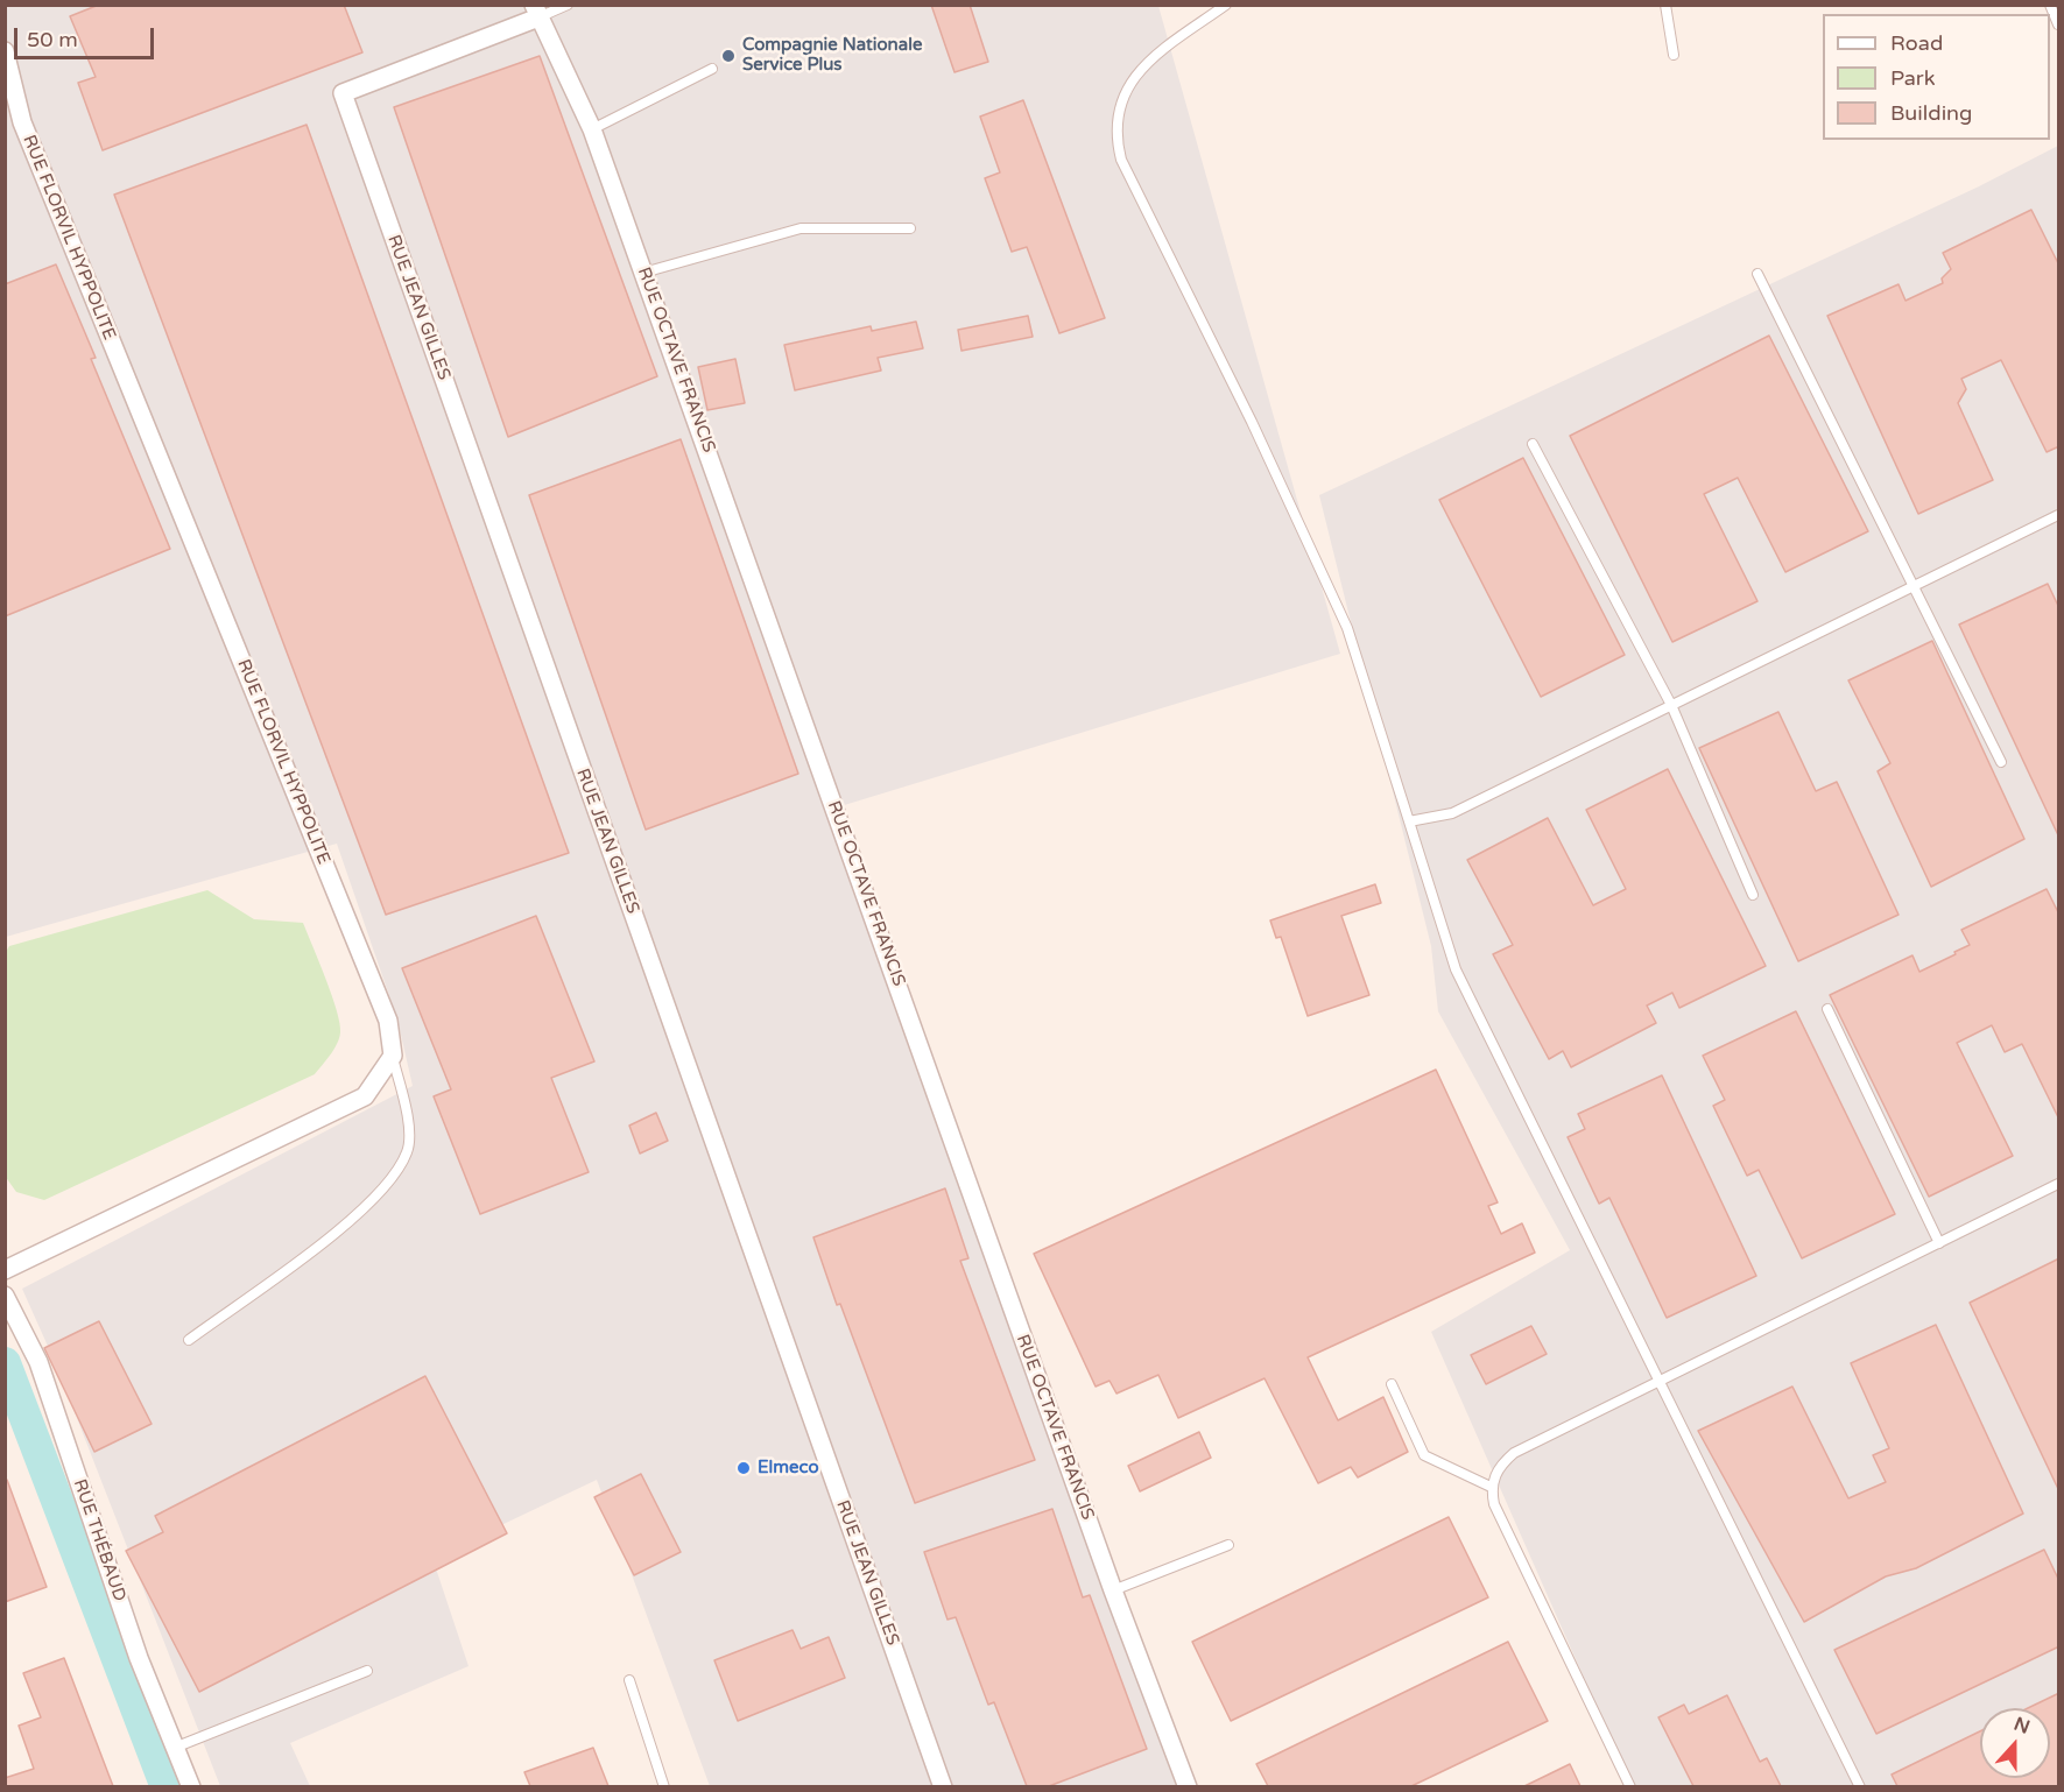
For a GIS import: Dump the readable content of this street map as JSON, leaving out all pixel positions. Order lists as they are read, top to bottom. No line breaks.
{"streets":{"street":["RUE FLORVIL HYPPOLITE","RUE JEAN GILLES","RUE OCTAVE FRANCIS","RUE THÉBAUD"]},"crossings":[["RUE JEAN GILLES","RUE OCTAVE FRANCIS"]],"places":["Compagnie Nationale Service Plus","Elmeco"],"legend":["Road","Park","Building"],"scale_bar":"50 m","north":"top"}
